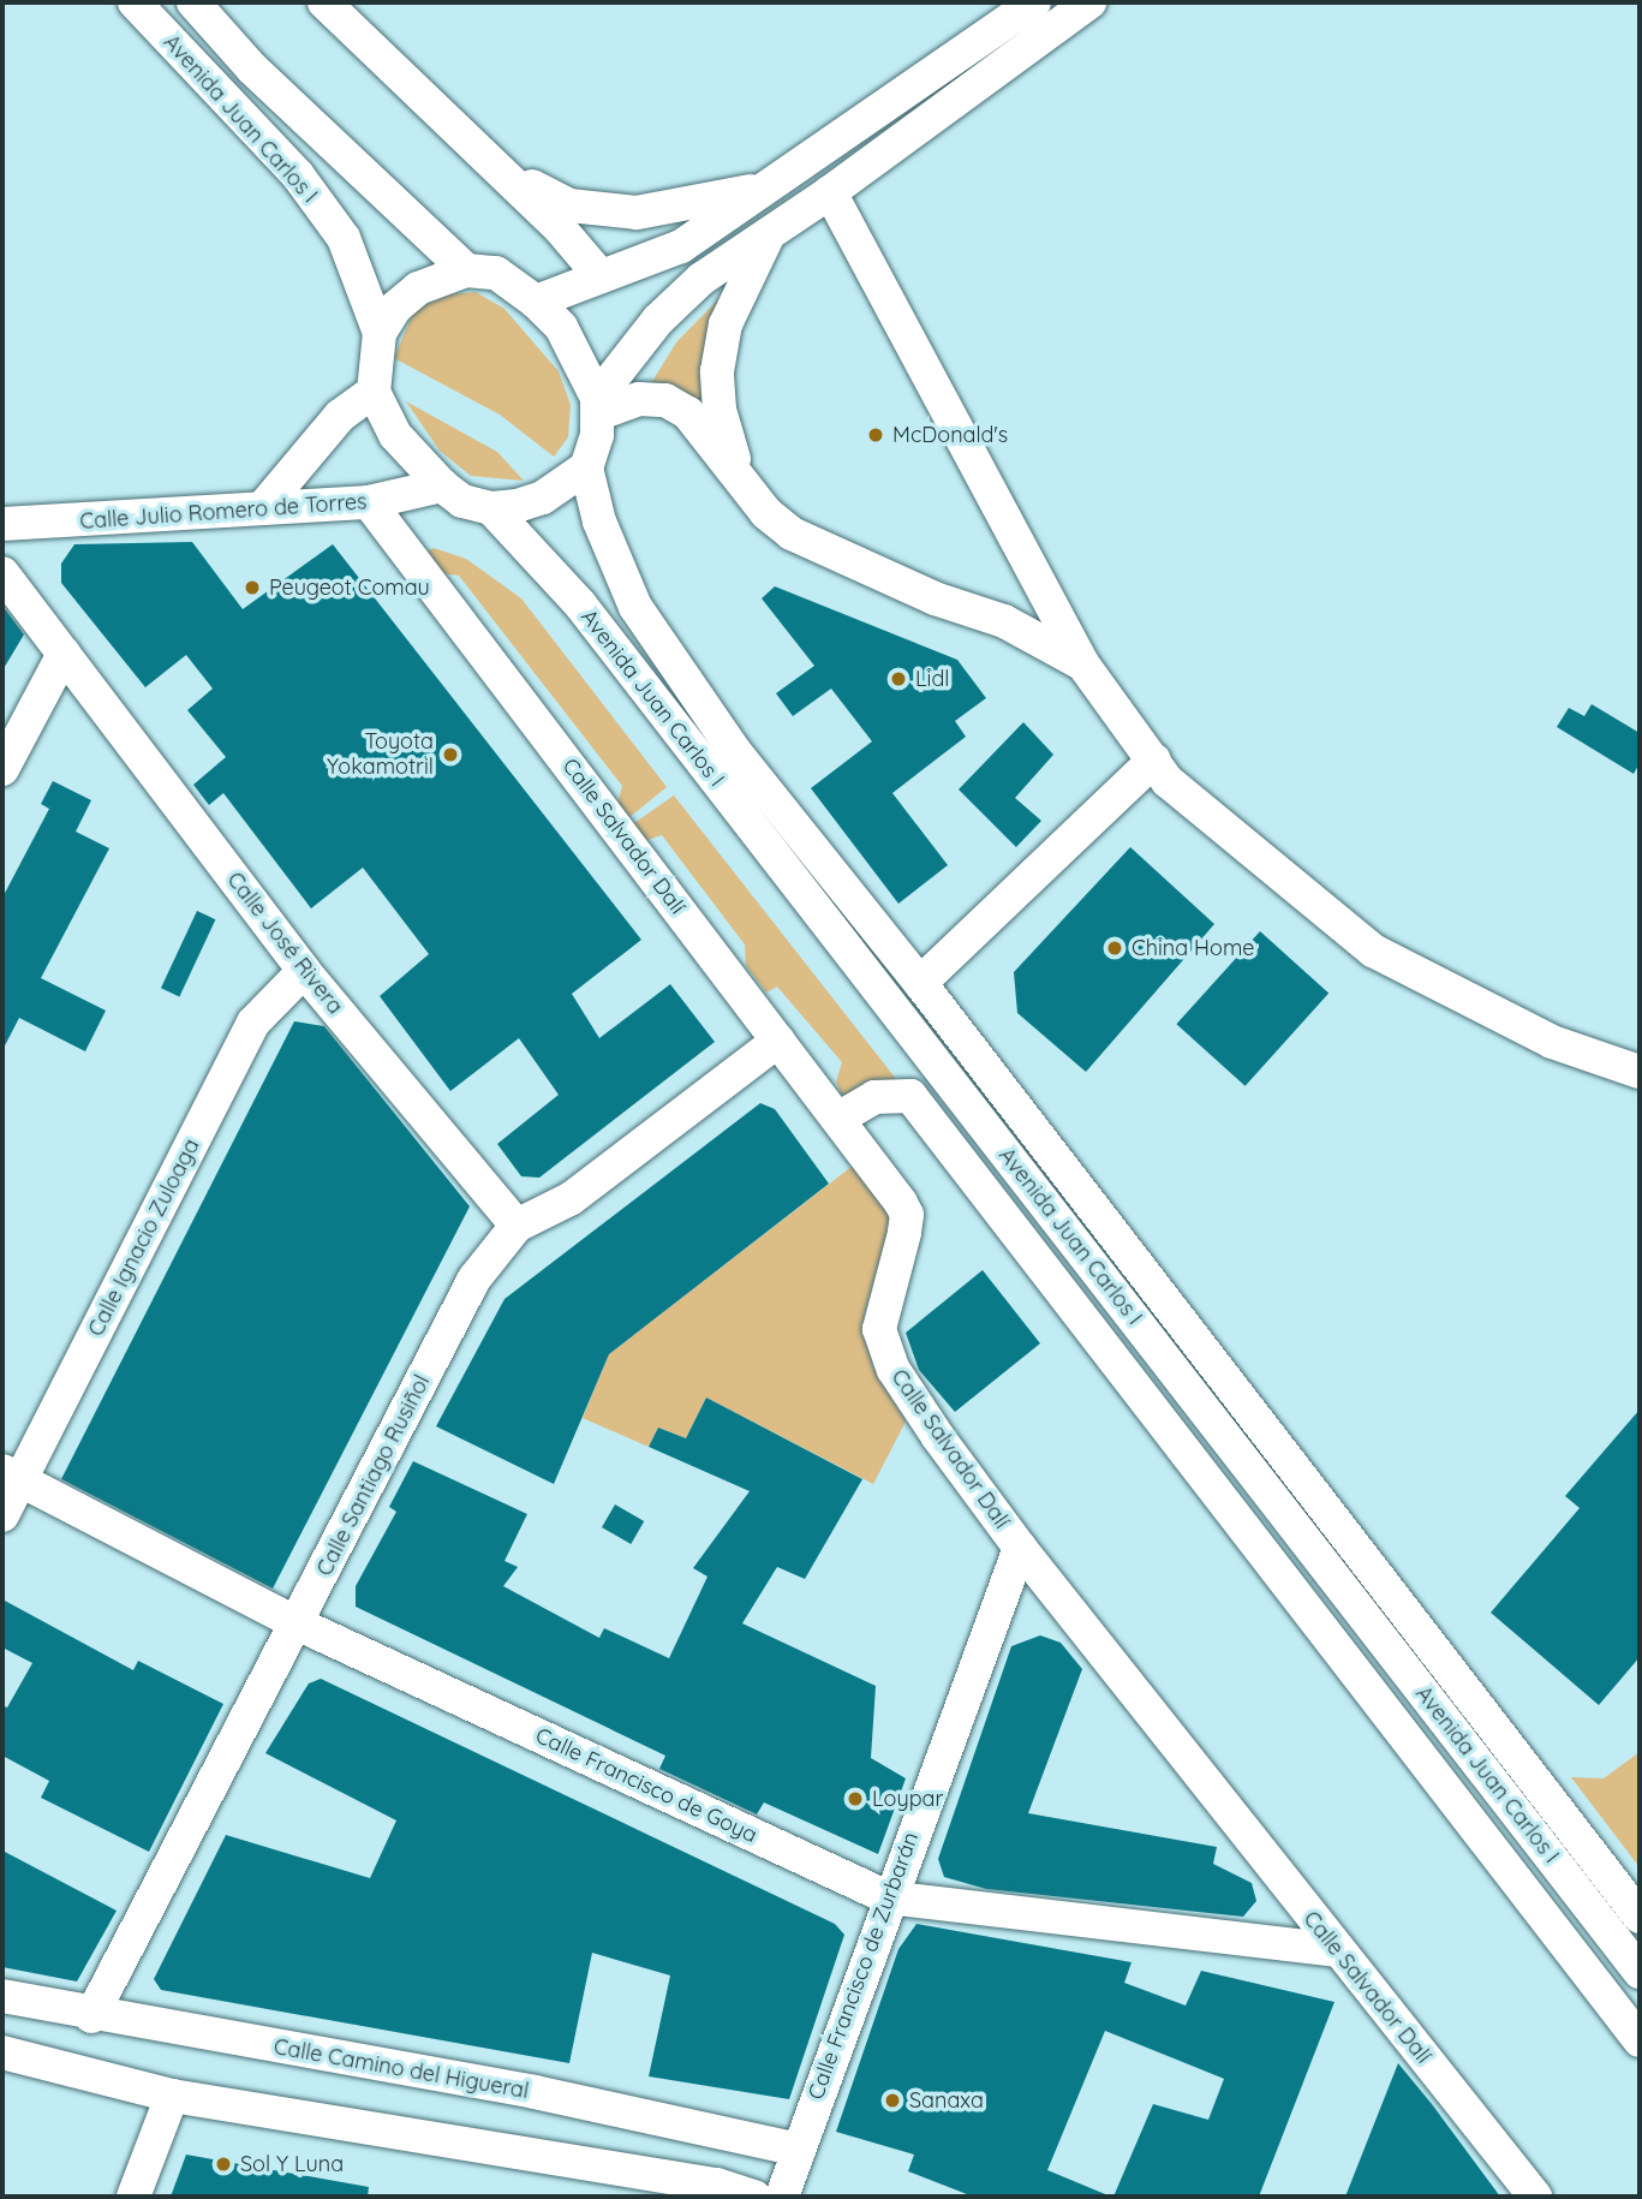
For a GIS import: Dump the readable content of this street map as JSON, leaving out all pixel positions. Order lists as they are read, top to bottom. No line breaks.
{"streets":{"street":["Avenida Juan Carlos I","Calle Julio Romero de Torres","Calle Salvador Dalí","Calle José Rivera","Calle Ignacio Zuloaga","Calle Santiago Rusiñol","Calle Francisco de Goya","Calle Francisco de Zurbarán","Calle Camino del Higueral"]},"crossings":[["Avenida Juan Carlos I","Calle Julio Romero de Torres"],["Calle Julio Romero de Torres","Calle Salvador Dalí"],["Calle Salvador Dalí","Calle Santiago Rusiñol"],["Calle Salvador Dalí","Calle Francisco de Goya"],["Calle Salvador Dalí","Calle Francisco de Zurbarán"],["Calle José Rivera","Calle Ignacio Zuloaga"],["Calle José Rivera","Calle Santiago Rusiñol"],["Calle Ignacio Zuloaga","Calle Francisco de Goya"],["Calle Santiago Rusiñol","Calle Francisco de Goya"],["Calle Santiago Rusiñol","Calle Camino del Higueral"],["Calle Francisco de Goya","Calle Francisco de Zurbarán"],["Calle Francisco de Zurbarán","Calle Camino del Higueral"]],"places":["McDonald's","Peugeot Comau","Lidl","Toyota Yokamotril","China Home","Loypar","Sanaxa","Sol Y Luna"]}
